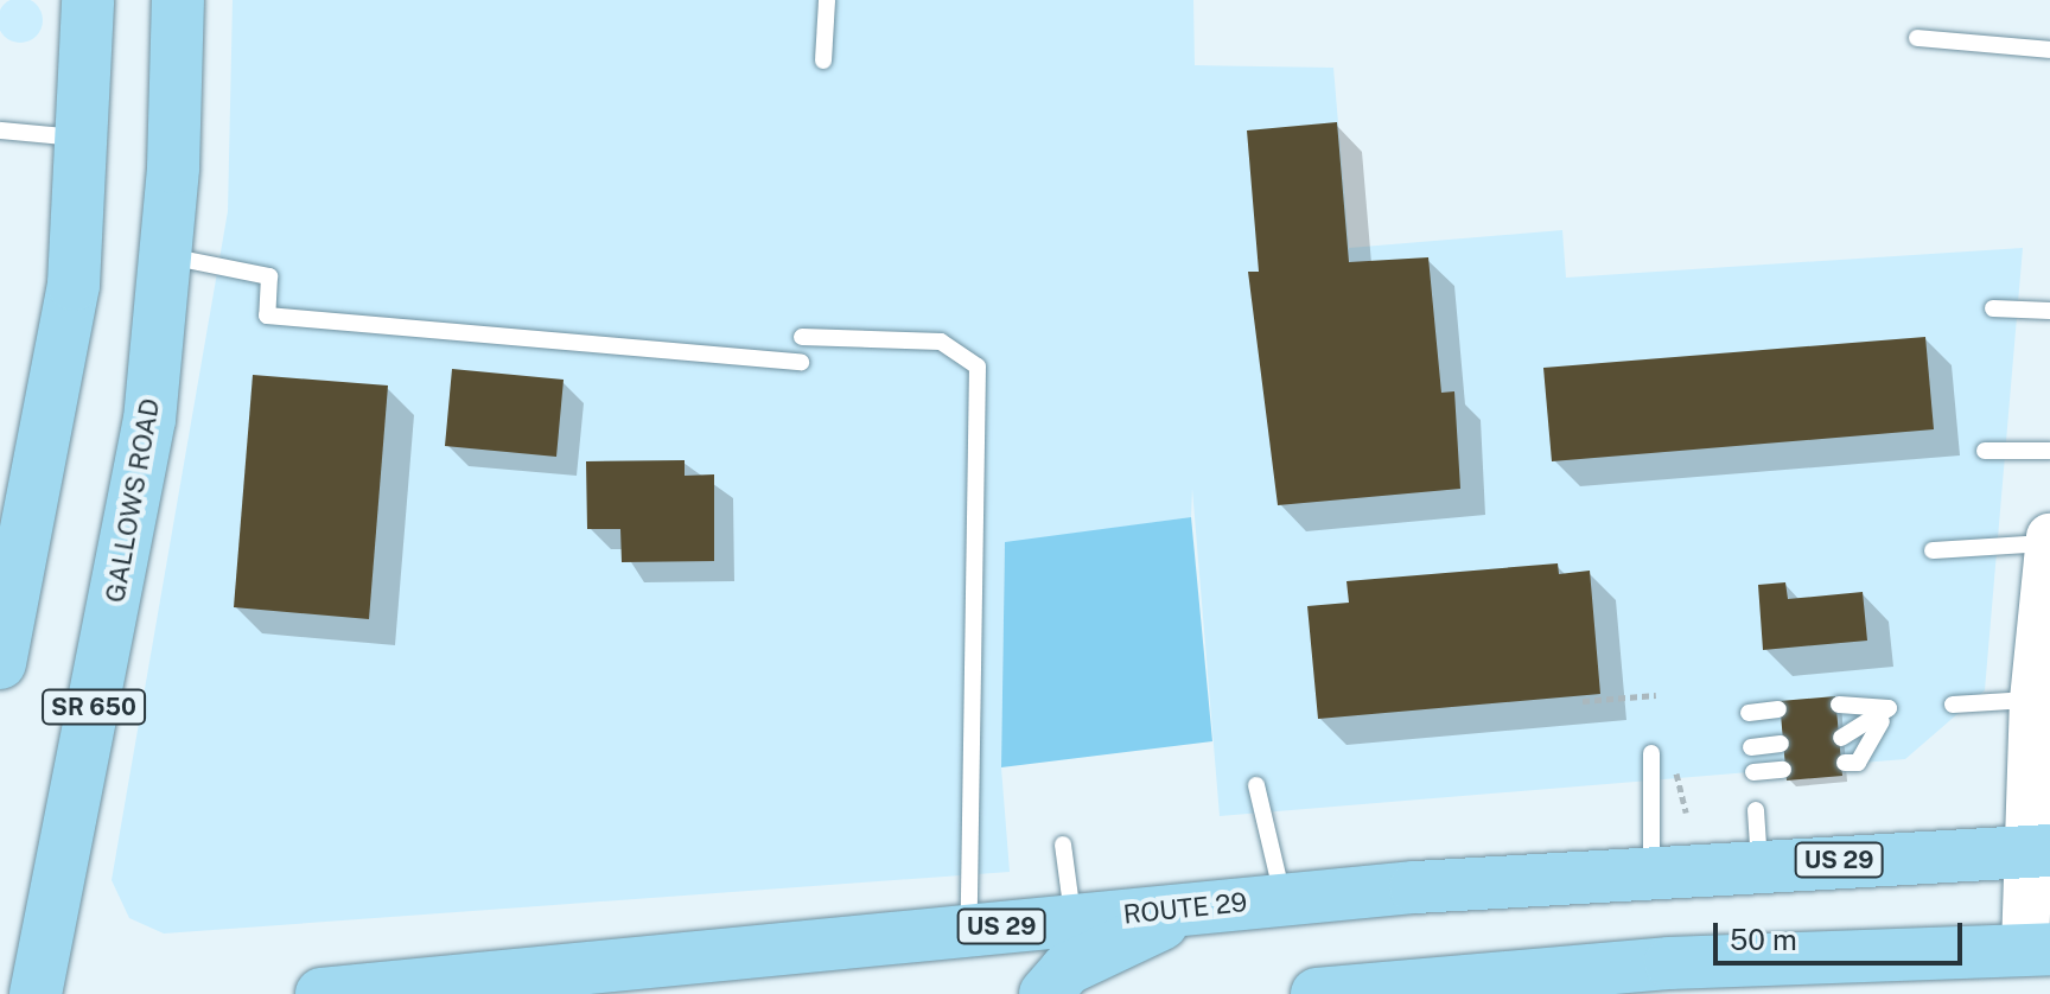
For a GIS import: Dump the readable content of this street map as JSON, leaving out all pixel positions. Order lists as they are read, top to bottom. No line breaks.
{"streets":{"main road":["GALLOWS ROAD","SR 650","US 29","ROUTE 29"]},"scale_bar":"50 m"}
